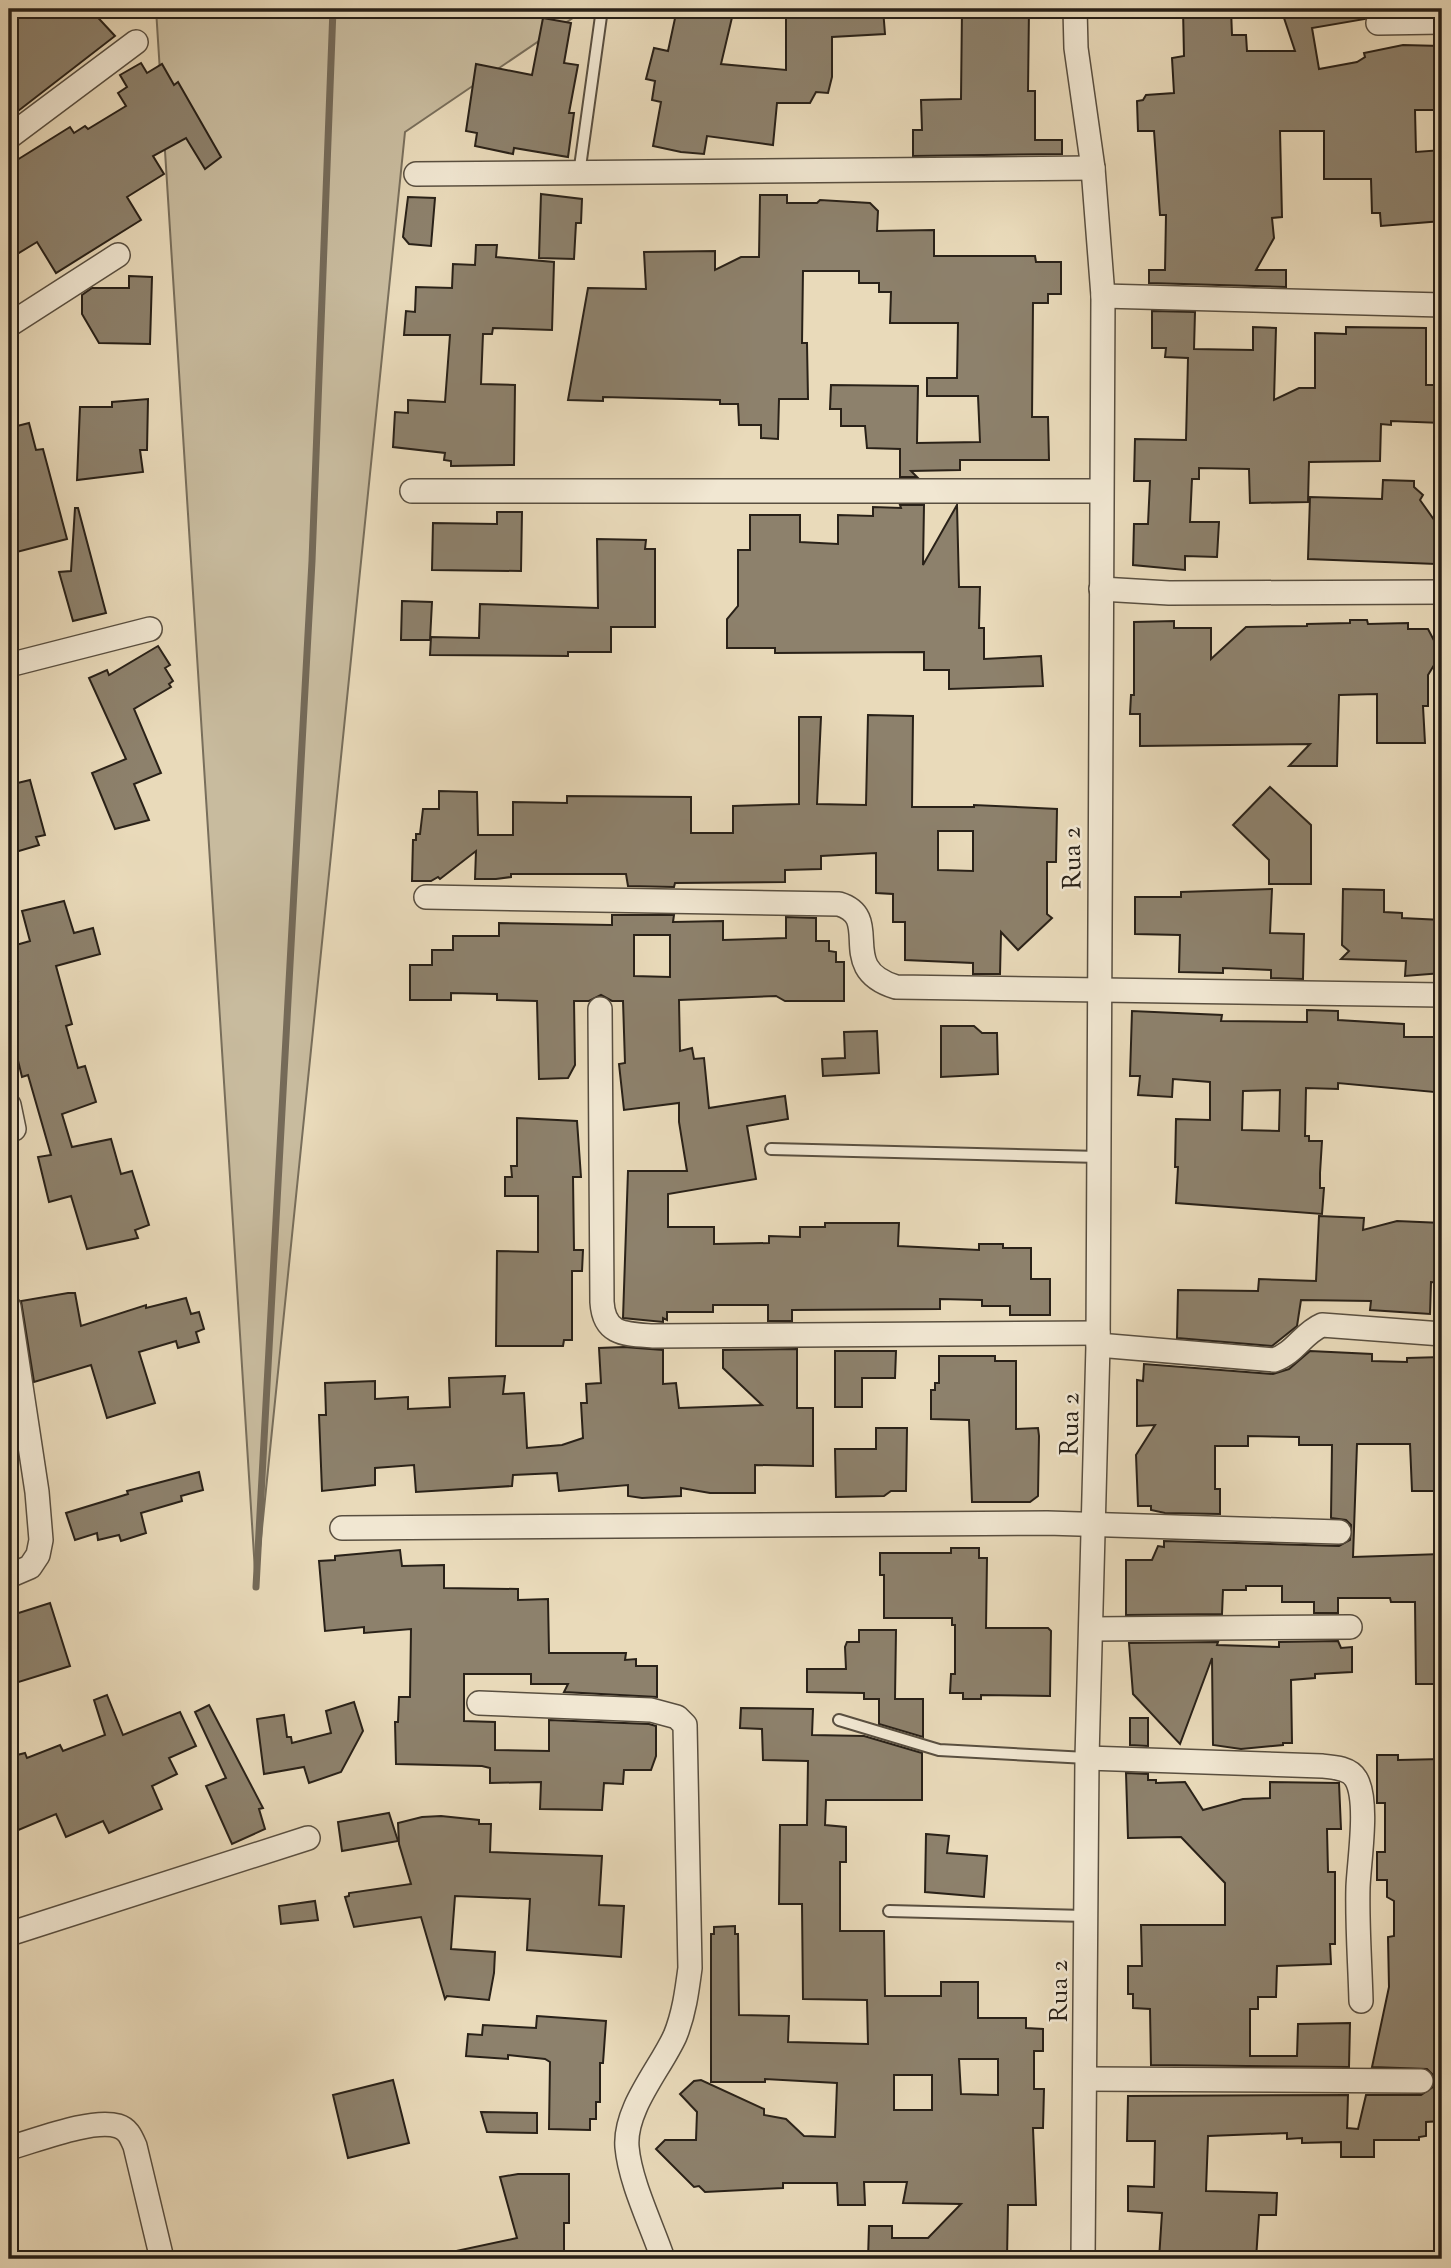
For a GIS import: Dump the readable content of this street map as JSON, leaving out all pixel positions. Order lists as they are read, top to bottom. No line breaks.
{"streets":{"street":["Rua 2"]}}
